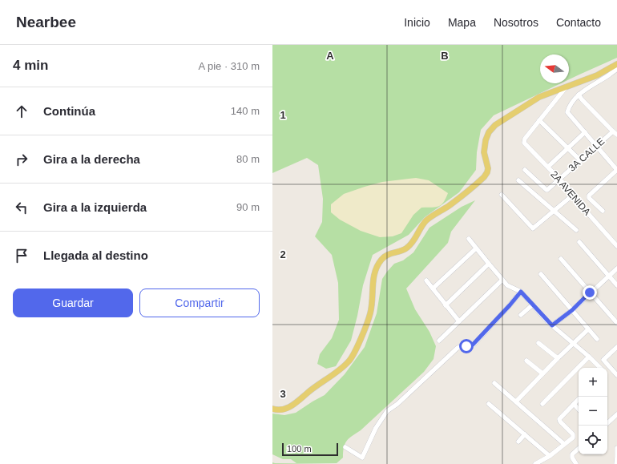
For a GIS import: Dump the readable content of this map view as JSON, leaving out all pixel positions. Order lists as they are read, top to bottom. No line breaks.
{"streets":{"street":["3A CALLE","2A AVENIDA"]},"crossings":[["3A CALLE","2A AVENIDA"]],"scale_bar":"100 m","north":"left","page":{"header":"Nearbee","nav":["Inicio","Mapa","Nosotros","Contacto"],"heading":["4 min","A pie · 310 m"],"list":[["Continúa","140 m"],["Gira a la derecha","80 m"],["Gira a la izquierda","90 m"],"Llegada al destino"],"buttons":["Guardar","Compartir"],"map_buttons":["+","−"],"scale":"100 m"},"grid":{"columns":["A","B"],"rows":["1","2","3"]}}
